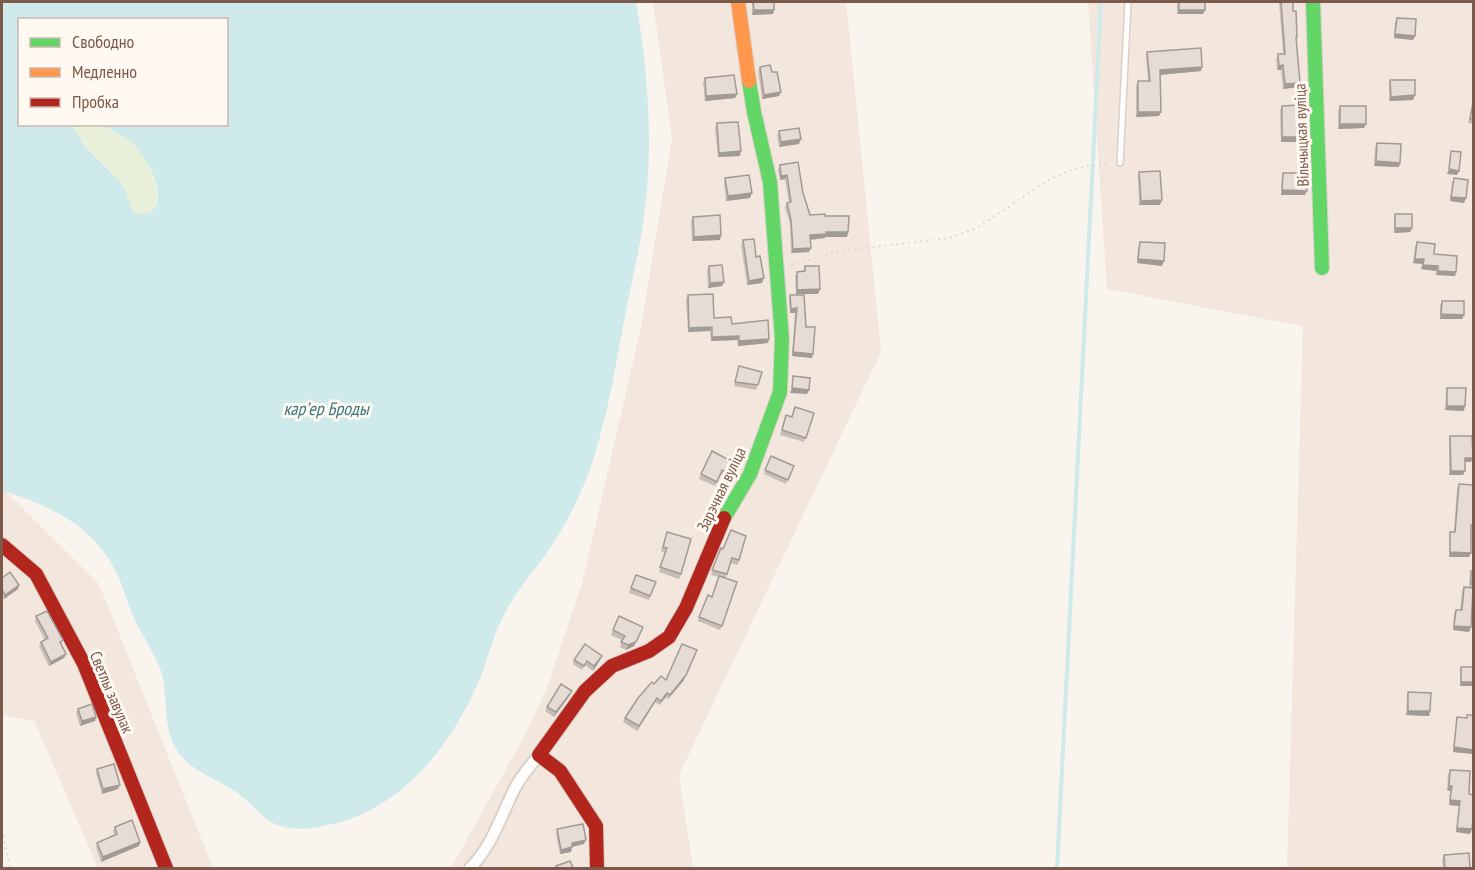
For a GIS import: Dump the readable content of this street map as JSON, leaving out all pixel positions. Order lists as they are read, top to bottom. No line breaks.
{"streets":{"street":["Вільчыцкая вуліца","Зарэчная вуліца","Светлы завулак"]},"water":["карʼер Броды"],"legend":["Свободно","Медленно","Пробка"]}
